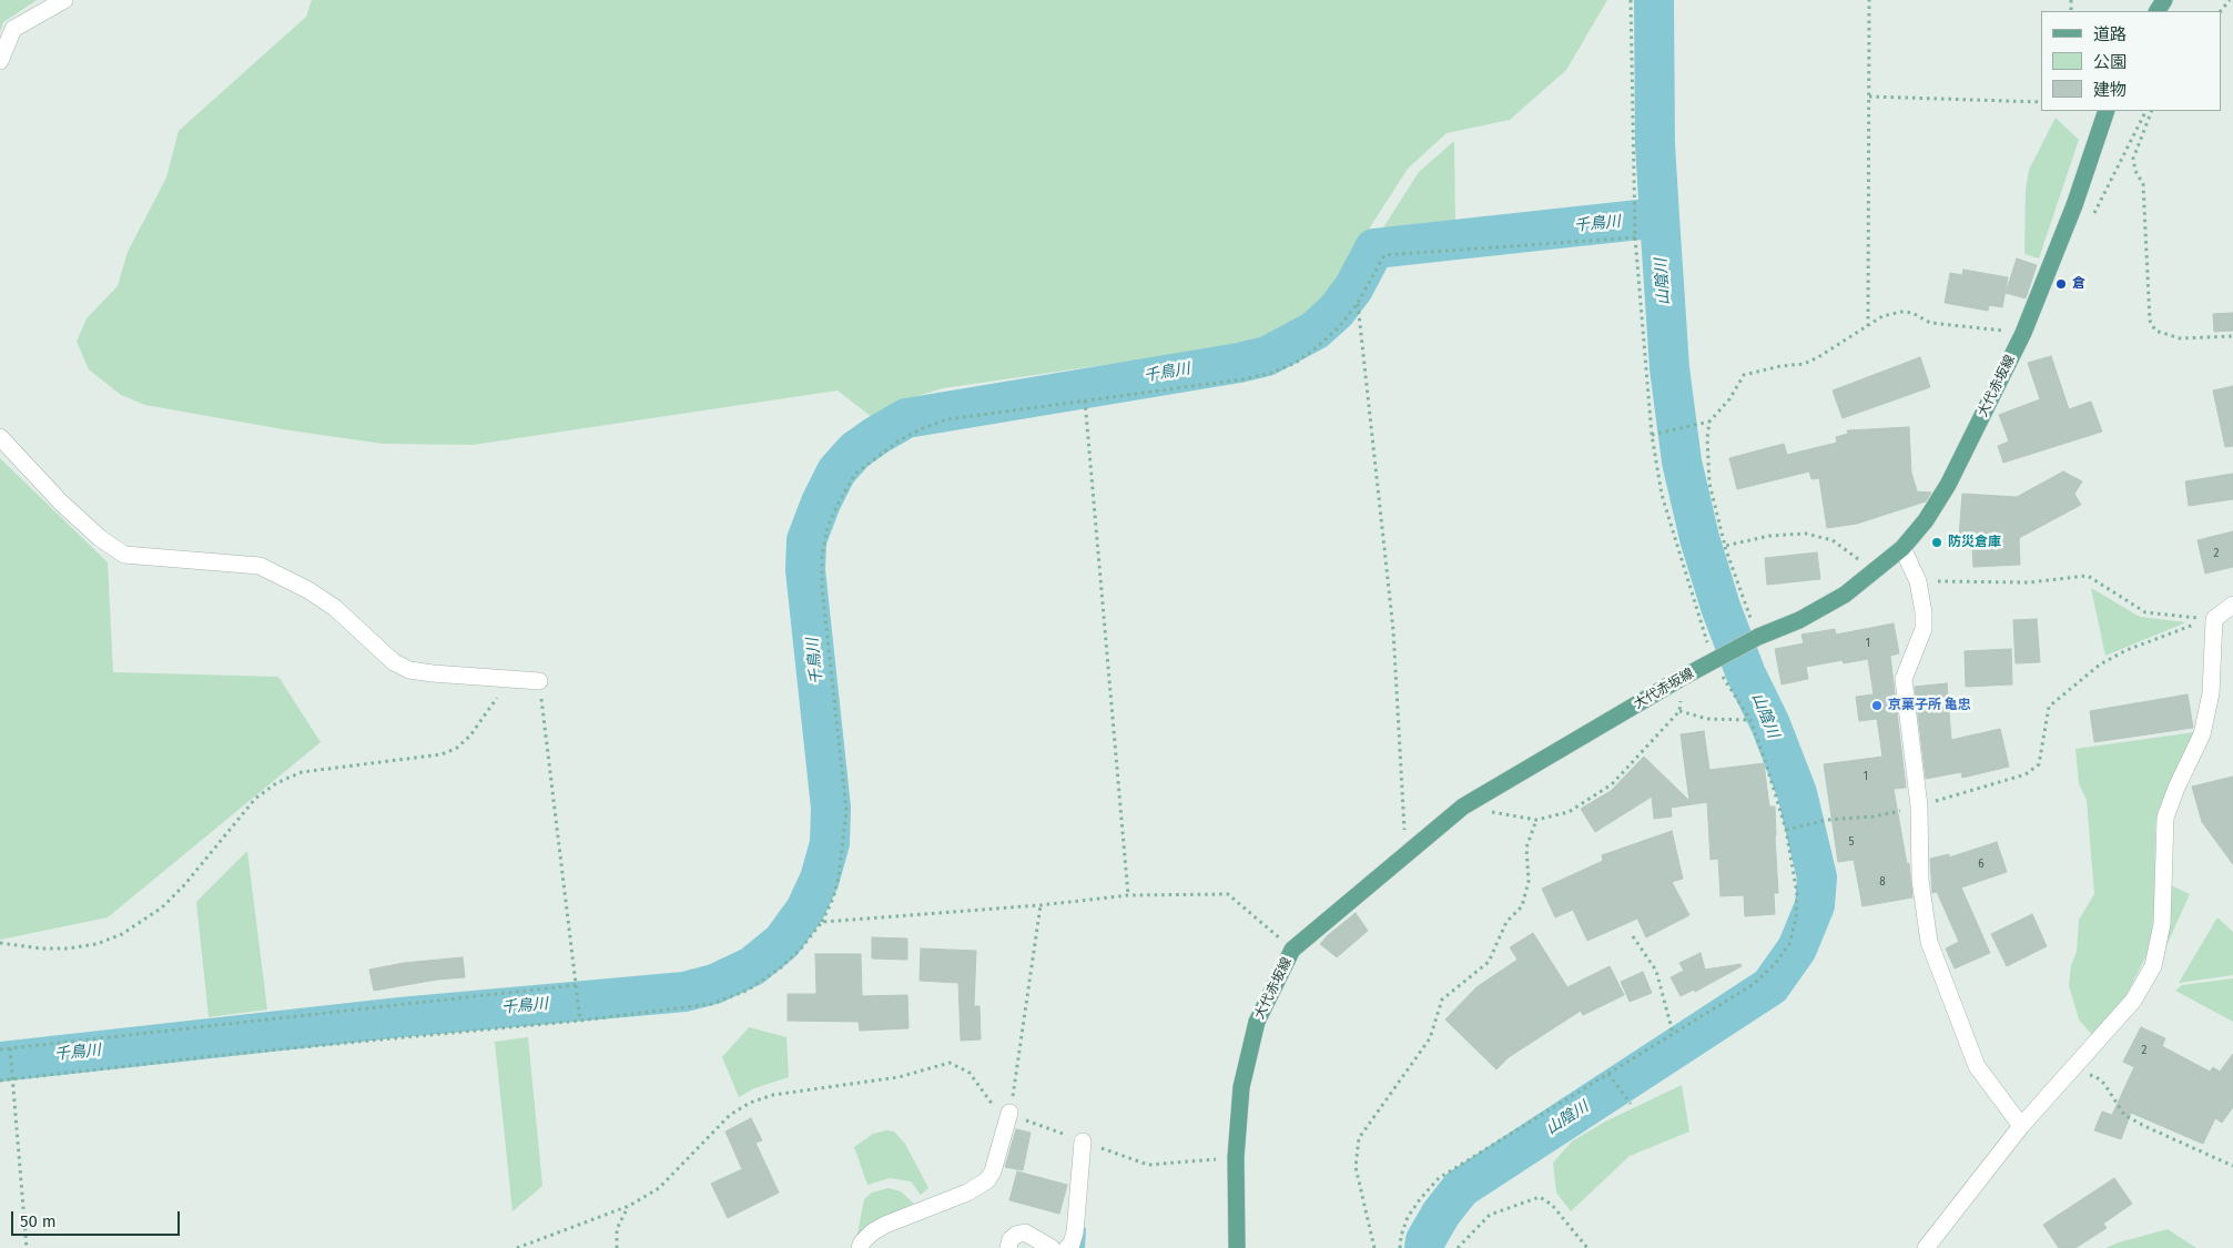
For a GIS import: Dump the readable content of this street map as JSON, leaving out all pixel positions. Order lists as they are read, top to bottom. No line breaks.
{"streets":{"main road":["大代赤坂線"]},"water":["千鳥川","山陰川"],"places":["倉","防災倉庫","京菓子所 亀忠"],"house_numbers":["2","1","1","5","6","8","2"],"legend":["道路","公園","建物"],"scale_bar":"50 m"}
